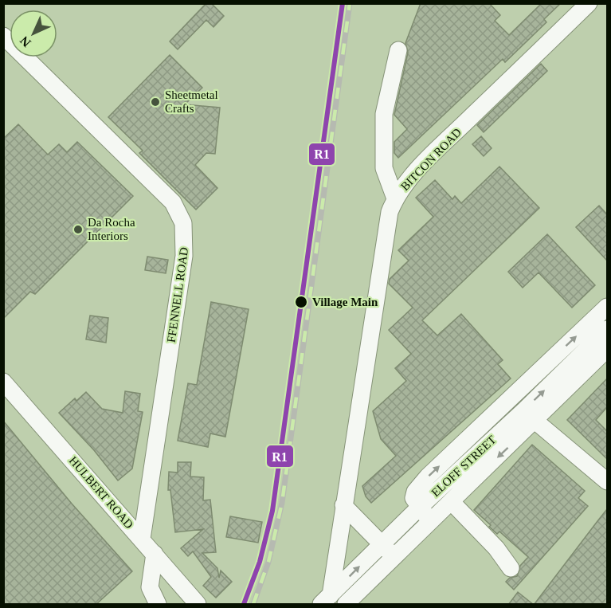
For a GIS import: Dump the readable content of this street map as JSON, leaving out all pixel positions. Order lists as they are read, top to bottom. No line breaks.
{"streets":{"street":["BITCON ROAD","FFENNELL ROAD","ELOFF STREET","HULBERT ROAD"]},"crossings":[["BITCON ROAD","ELOFF STREET"],["FFENNELL ROAD","HULBERT ROAD"]],"places":["Sheetmetal Crafts","Da Rocha Interiors","Village Main"],"lines":["transit line R1"],"north":"bottom left"}
